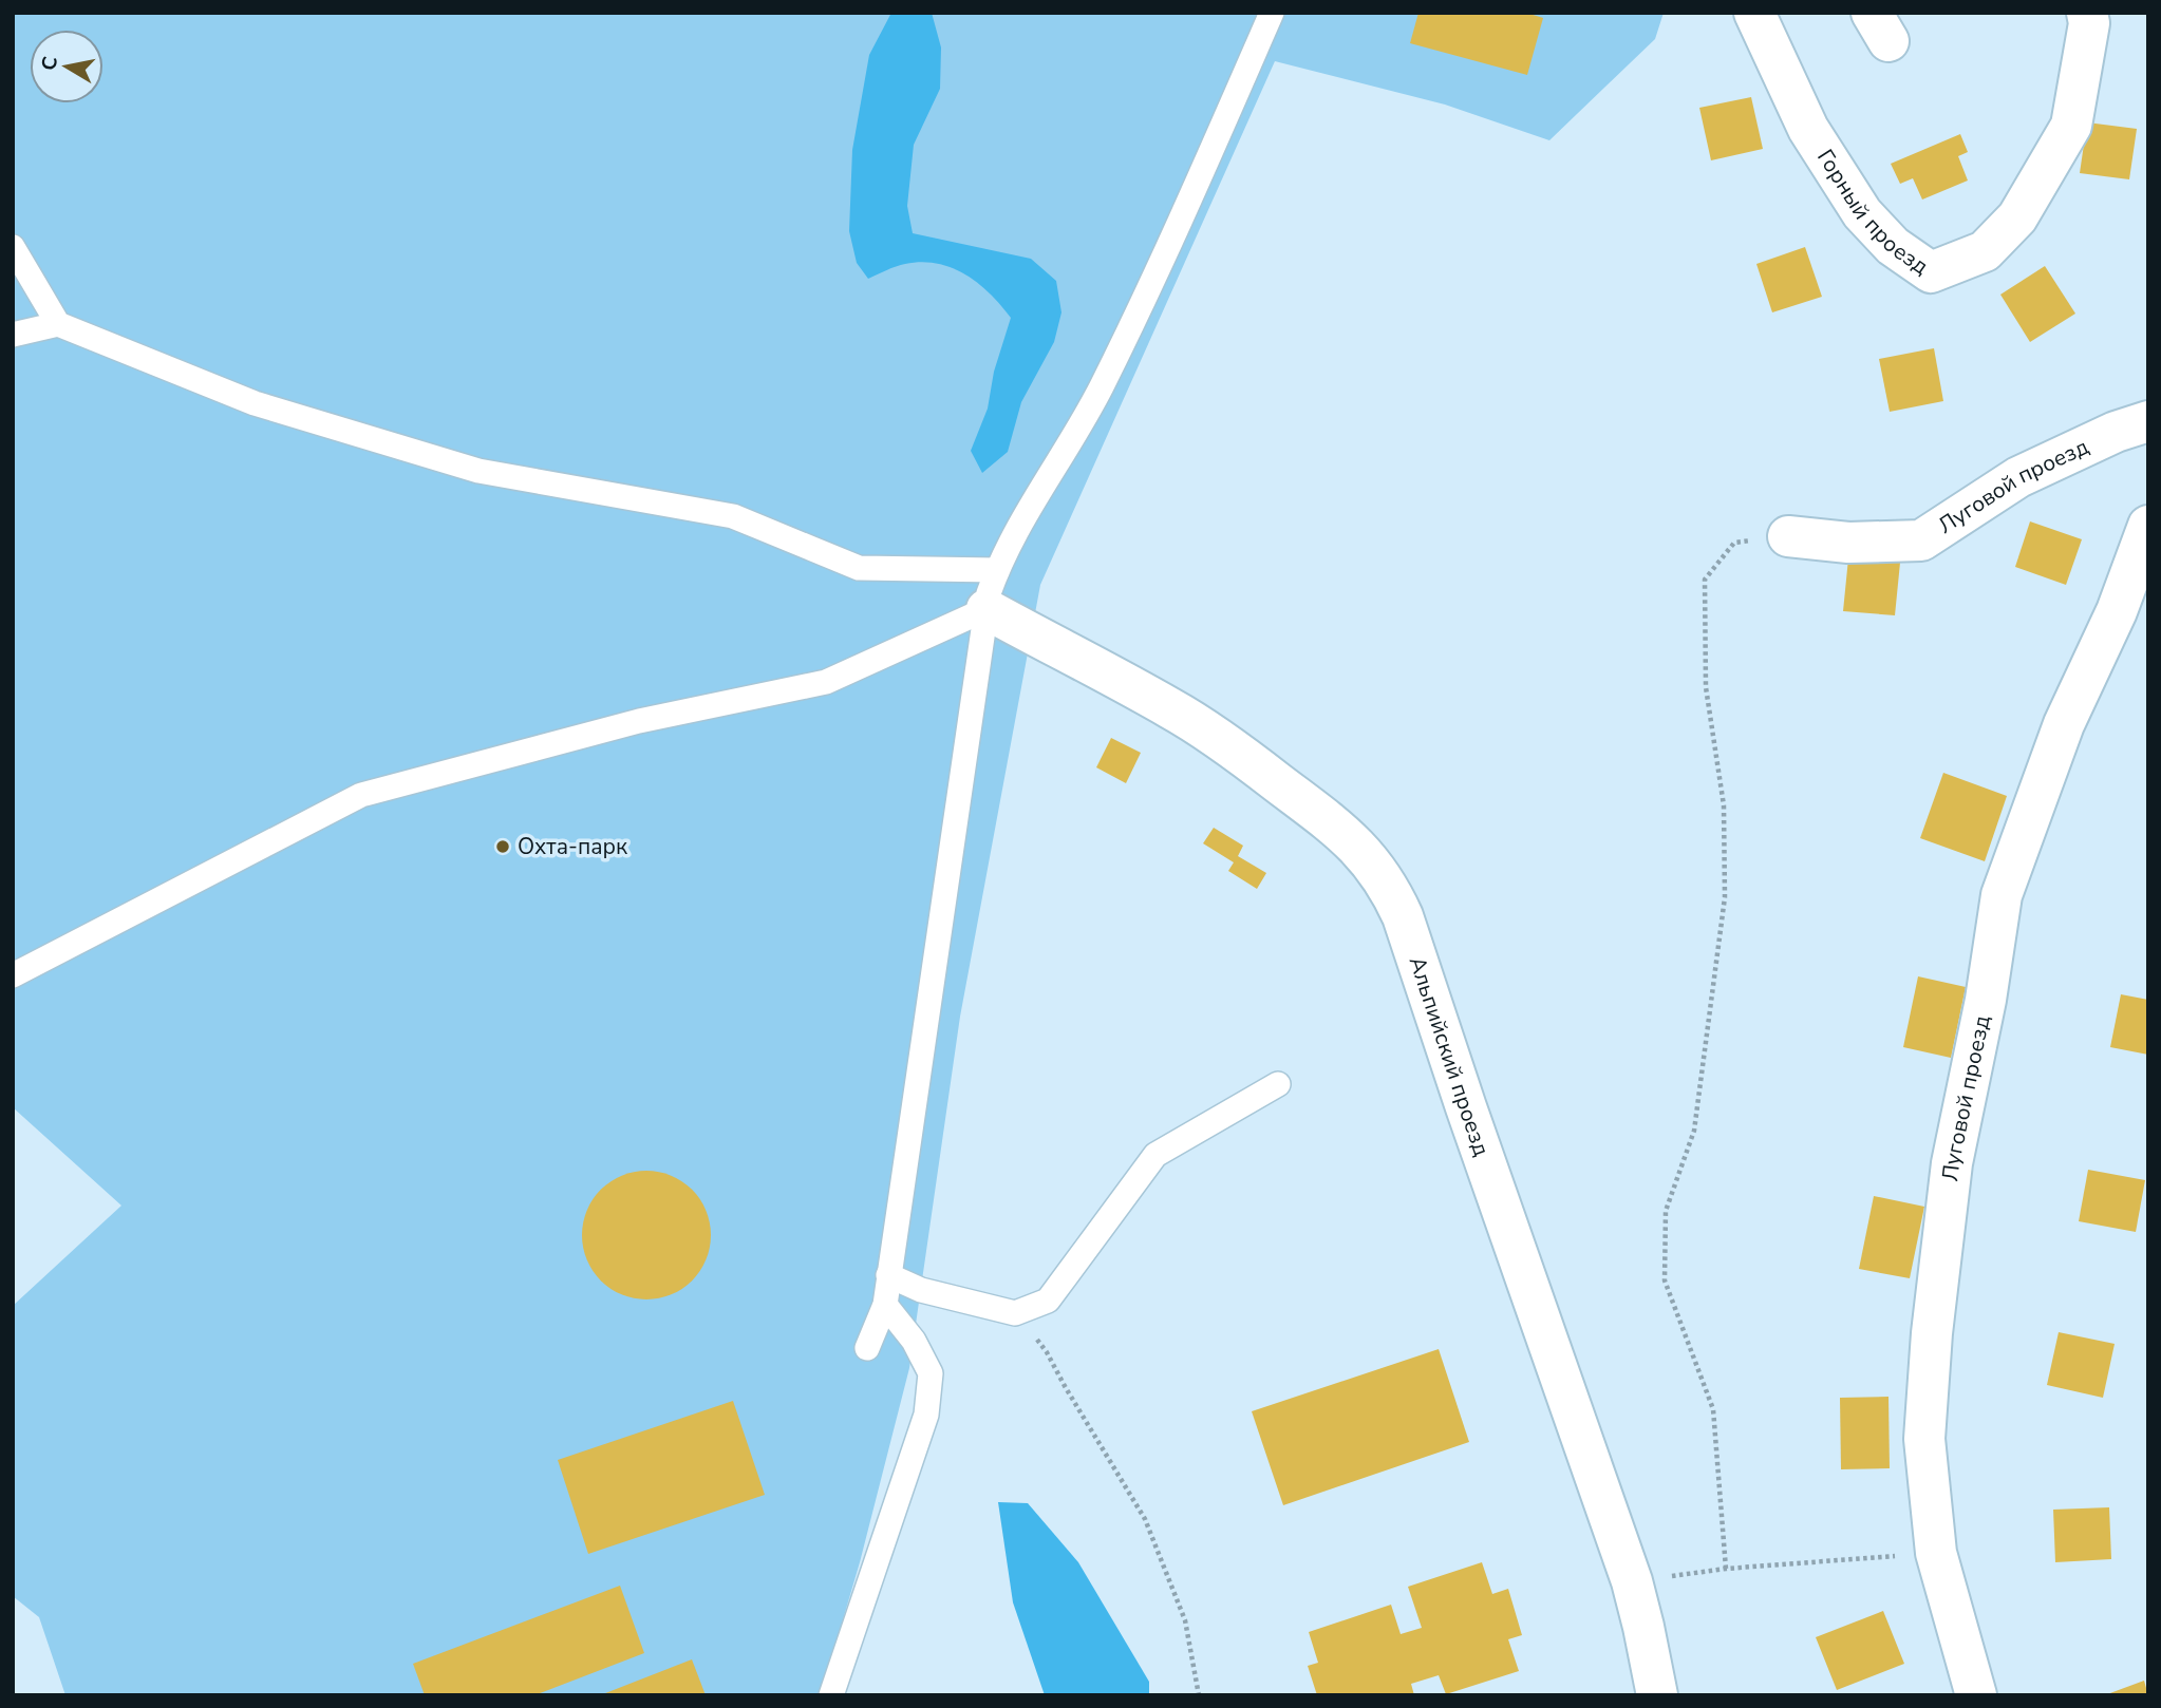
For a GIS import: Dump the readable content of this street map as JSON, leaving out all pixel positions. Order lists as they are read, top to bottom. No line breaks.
{"streets":{"street":["Горный проезд","Луговой проезд","Альпийский проезд"]},"places":["Охта-парк"],"north":"left"}
